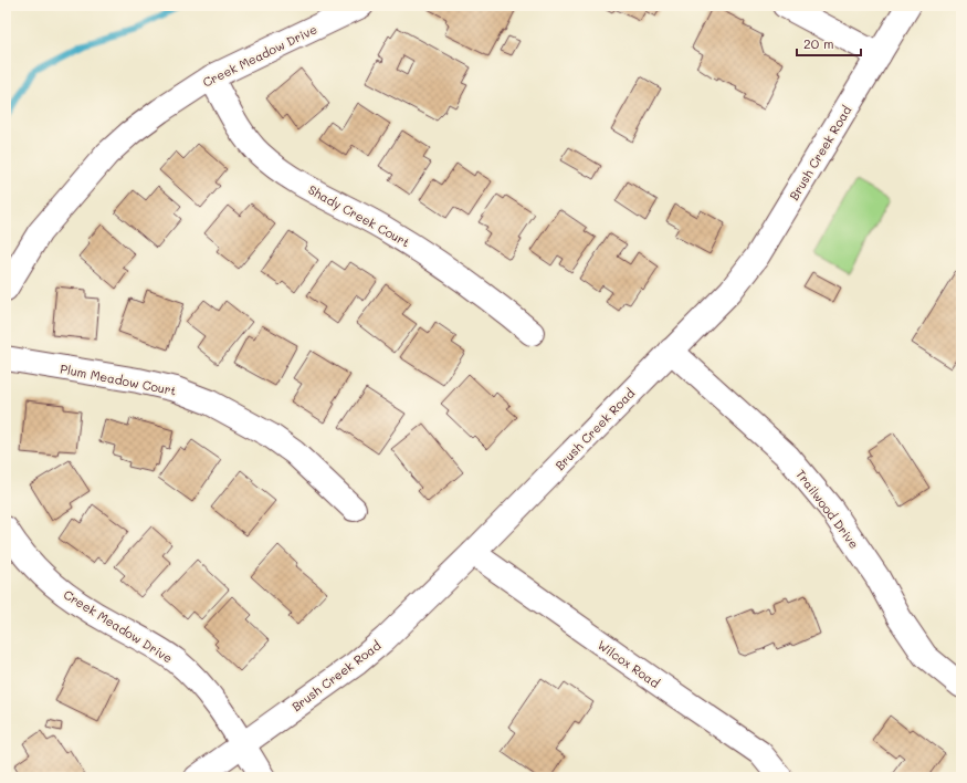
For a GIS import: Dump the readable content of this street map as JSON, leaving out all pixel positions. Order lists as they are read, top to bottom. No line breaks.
{"streets":{"street":["Creek Meadow Drive","Brush Creek Road","Shady Creek Court","Plum Meadow Court","Trailwood Drive","Wilcox Road"]},"crossings":[["Creek Meadow Drive","Brush Creek Road"],["Creek Meadow Drive","Shady Creek Court"],["Brush Creek Road","Trailwood Drive"],["Brush Creek Road","Wilcox Road"]],"scale_bar":"20 m"}
